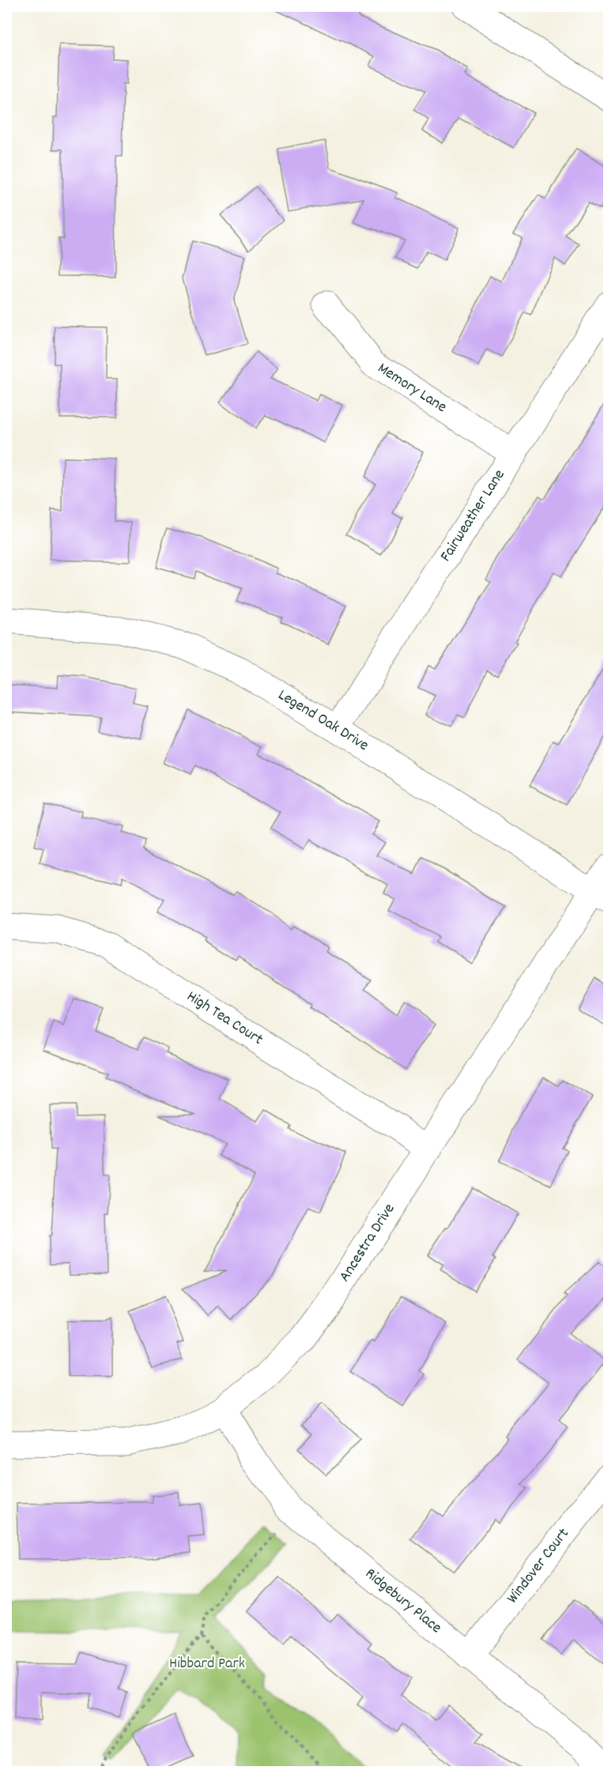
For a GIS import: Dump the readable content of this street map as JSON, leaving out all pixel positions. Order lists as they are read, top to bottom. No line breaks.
{"streets":{"street":["Memory Lane","Fairweather Lane","Legend Oak Drive","High Tea Court","Ancestra Drive","Windover Court","Ridgebury Place"]},"crossings":[["Memory Lane","Fairweather Lane"],["Fairweather Lane","Legend Oak Drive"],["Legend Oak Drive","Ancestra Drive"],["High Tea Court","Ancestra Drive"],["Ancestra Drive","Ridgebury Place"],["Windover Court","Ridgebury Place"]],"parks":["Hibbard Park"]}
